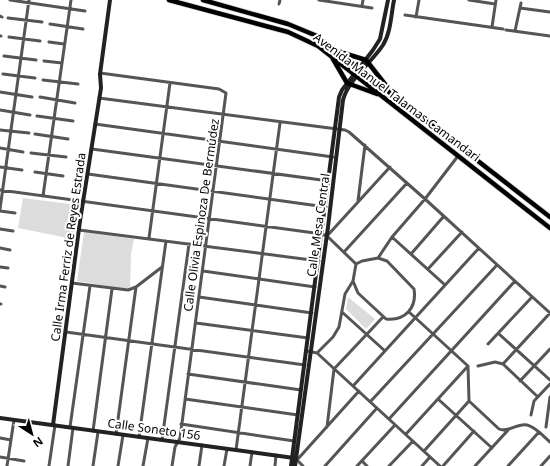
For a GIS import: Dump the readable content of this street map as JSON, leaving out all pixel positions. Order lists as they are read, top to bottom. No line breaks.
{"streets":{"main road":["Avenida Manuel Talamas Camandari","Calle Mesa Central","Calle Irma Ferriz de Reyes Estrada","Calle Soneto 156"],"street":["Calle Olivia Espinoza De Bermúdez"]},"crossings":[["Avenida Manuel Talamas Camandari","Calle Mesa Central"],["Calle Olivia Espinoza De Bermúdez","Calle Irma Ferriz de Reyes Estrada"],["Calle Olivia Espinoza De Bermúdez","Calle Soneto 156"],["Calle Mesa Central","Calle Soneto 156"],["Calle Irma Ferriz de Reyes Estrada","Calle Soneto 156"]],"north":"bottom right"}
